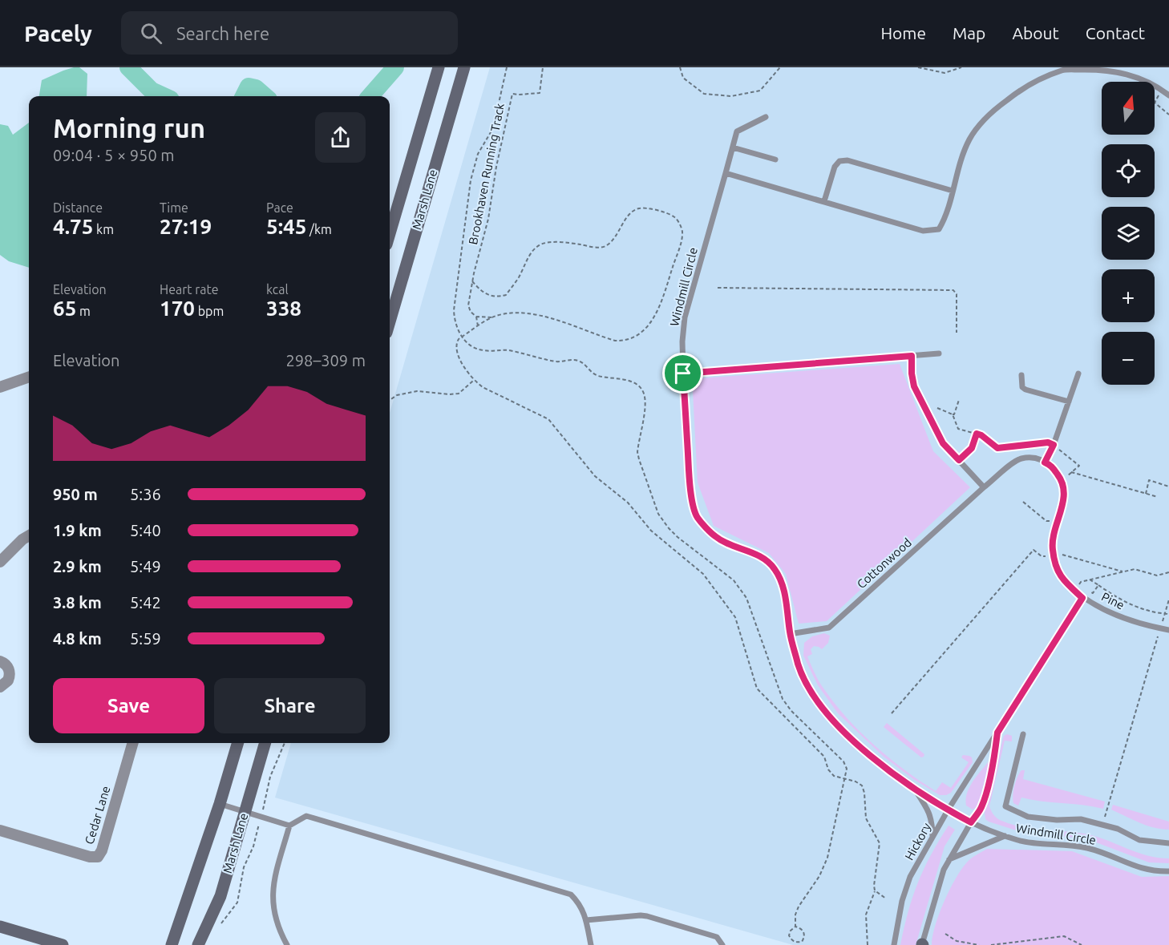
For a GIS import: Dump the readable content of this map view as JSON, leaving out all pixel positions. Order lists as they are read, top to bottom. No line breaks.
{"streets":{"main road":["Marsh Lane"],"street":["Cedar Lane"],"lane":["Windmill Circle","Cottonwood","Pine","Hickory"],"path":["Brookhaven Running Track"]},"crossings":[["Windmill Circle","Cottonwood"],["Windmill Circle","Hickory"],["Pine","Hickory"]],"north":"top","page":{"header":"Pacely","search":"Search here","nav":["Home","Map","About","Contact"],"map_buttons":["+","−"],"heading":["Morning run","09:04 · 5 × 950 m"],"stats":[["Distance","4.75 km"],["Time","27:19"],["Pace","5:45 /km"],["Elevation","65 m"],["Heart rate","170 bpm"],["kcal","338"]],"chart":["Elevation","298–309 m"],"list":[{"name":"950 m","note":"5:36"},{"name":"1.9 km","note":"5:40"},{"name":"2.9 km","note":"5:49"},{"name":"3.8 km","note":"5:42"},{"name":"4.8 km","note":"5:59"}],"buttons":["Save","Share"]}}
